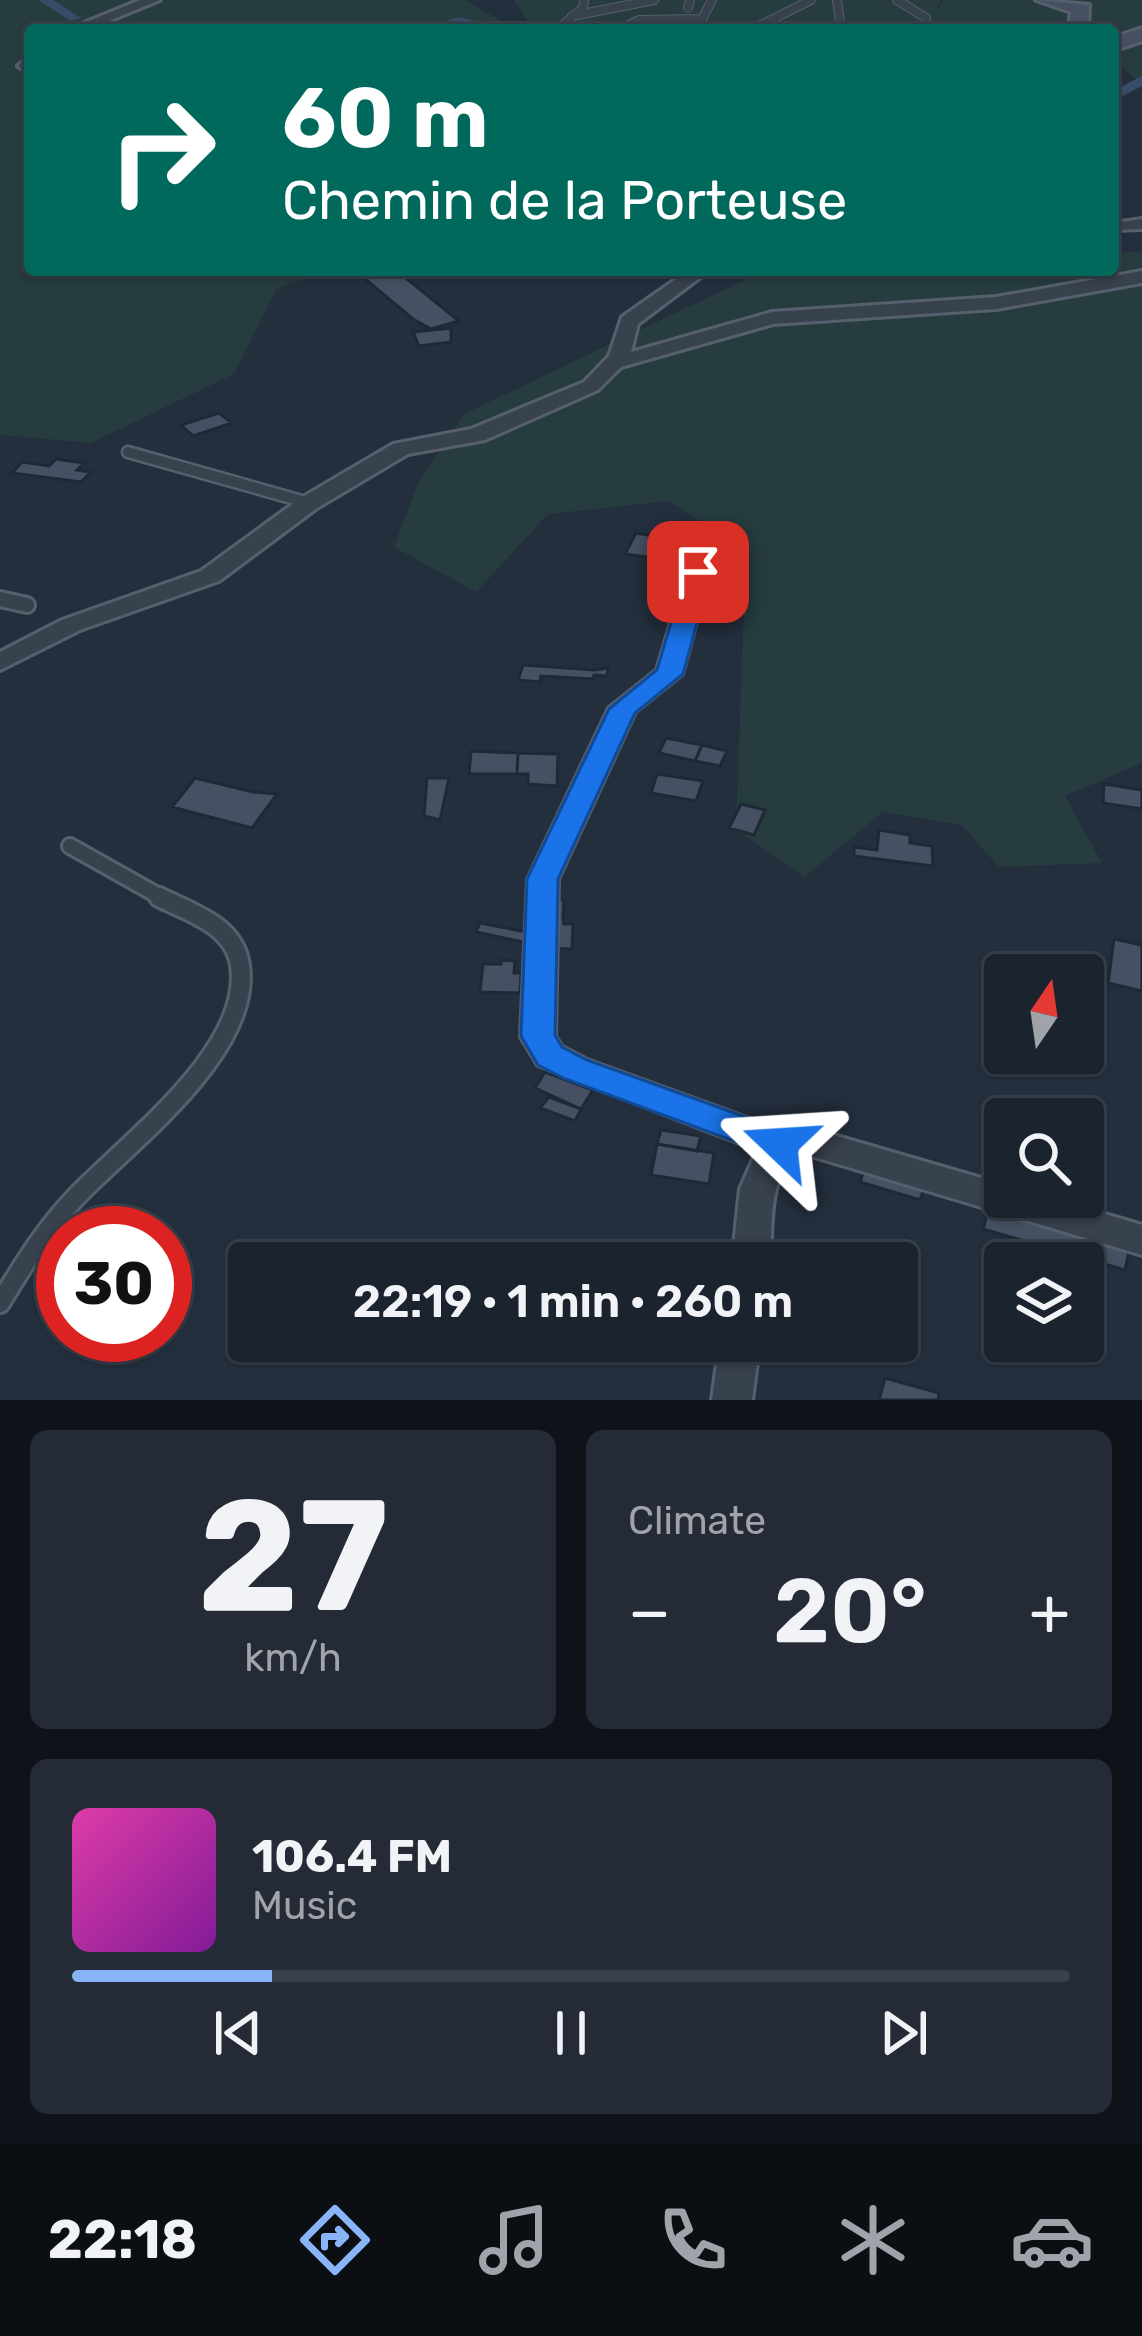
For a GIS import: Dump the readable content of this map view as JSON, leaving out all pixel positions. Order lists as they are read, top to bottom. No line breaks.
{"north":"top","page":{"turn":["60 m","Chemin de la Porteuse"],"limit":"30","trip":"22:19 · 1 min · 260 m","tile":[["27","km/h"],"Climate"],"heat":["−","20°","+"],"song":["106.4 FM","Music"],"tabs":"22:18"}}
